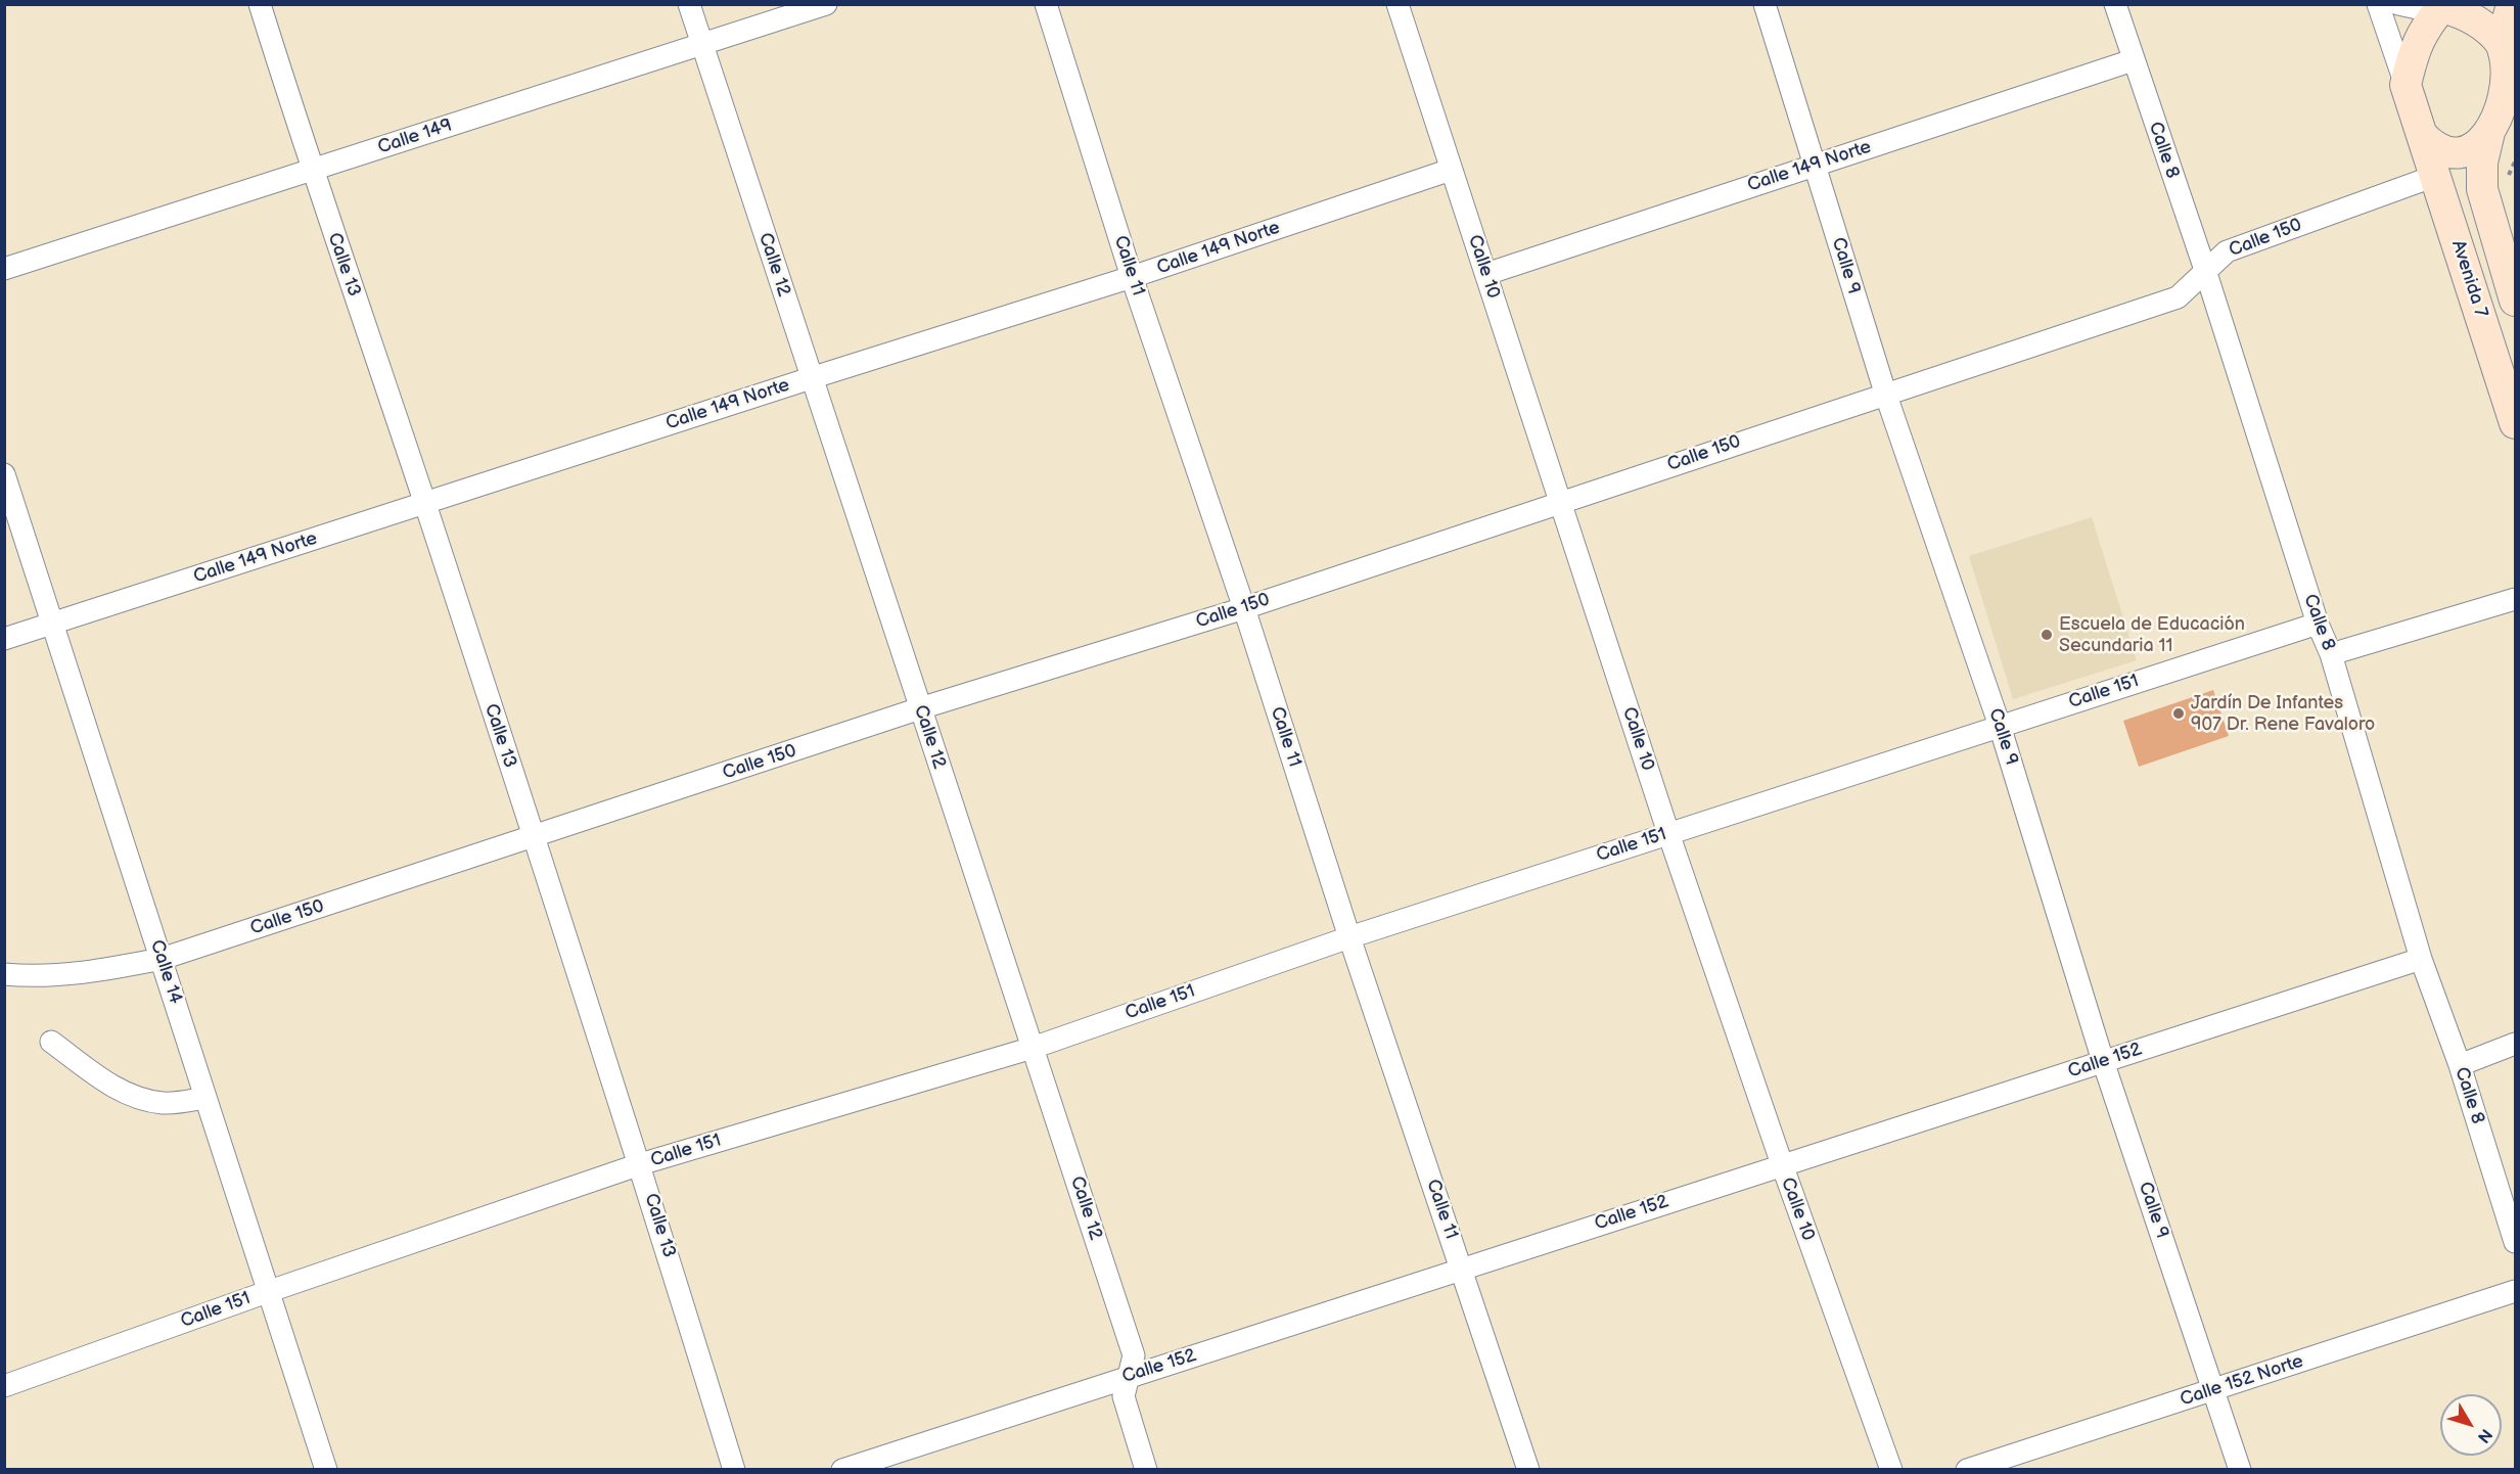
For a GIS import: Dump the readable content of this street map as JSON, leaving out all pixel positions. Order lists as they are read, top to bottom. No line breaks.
{"streets":{"main road":["Avenida 7"],"street":["Calle 149","Calle 8","Calle 149 Norte","Calle 150","Calle 13","Calle 12","Calle 11","Calle 9","Calle 10","Calle 151","Calle 14","Calle 152","Calle 152 Norte"]},"crossings":[["Calle 149","Calle 13"],["Calle 149","Calle 12"],["Calle 8","Calle 149 Norte"],["Calle 8","Calle 150"],["Calle 8","Calle 151"],["Calle 8","Calle 152"],["Calle 149 Norte","Calle 13"],["Calle 149 Norte","Calle 12"],["Calle 149 Norte","Calle 11"],["Calle 149 Norte","Calle 9"],["Calle 149 Norte","Calle 10"],["Calle 149 Norte","Calle 14"],["Calle 150","Calle 13"],["Calle 150","Calle 12"],["Calle 150","Calle 11"],["Calle 150","Calle 9"],["Calle 150","Calle 10"],["Calle 150","Avenida 7"],["Calle 150","Calle 14"],["Calle 13","Calle 151"],["Calle 12","Calle 151"],["Calle 12","Calle 152"],["Calle 11","Calle 151"],["Calle 11","Calle 152"],["Calle 9","Calle 151"],["Calle 9","Calle 152"],["Calle 9","Calle 152 Norte"],["Calle 10","Calle 151"],["Calle 10","Calle 152"],["Calle 151","Calle 14"]],"places":["Escuela de Educación Secundaria 11","Jardín De Infantes 907 Dr. Rene Favaloro"],"north":"bottom right"}
